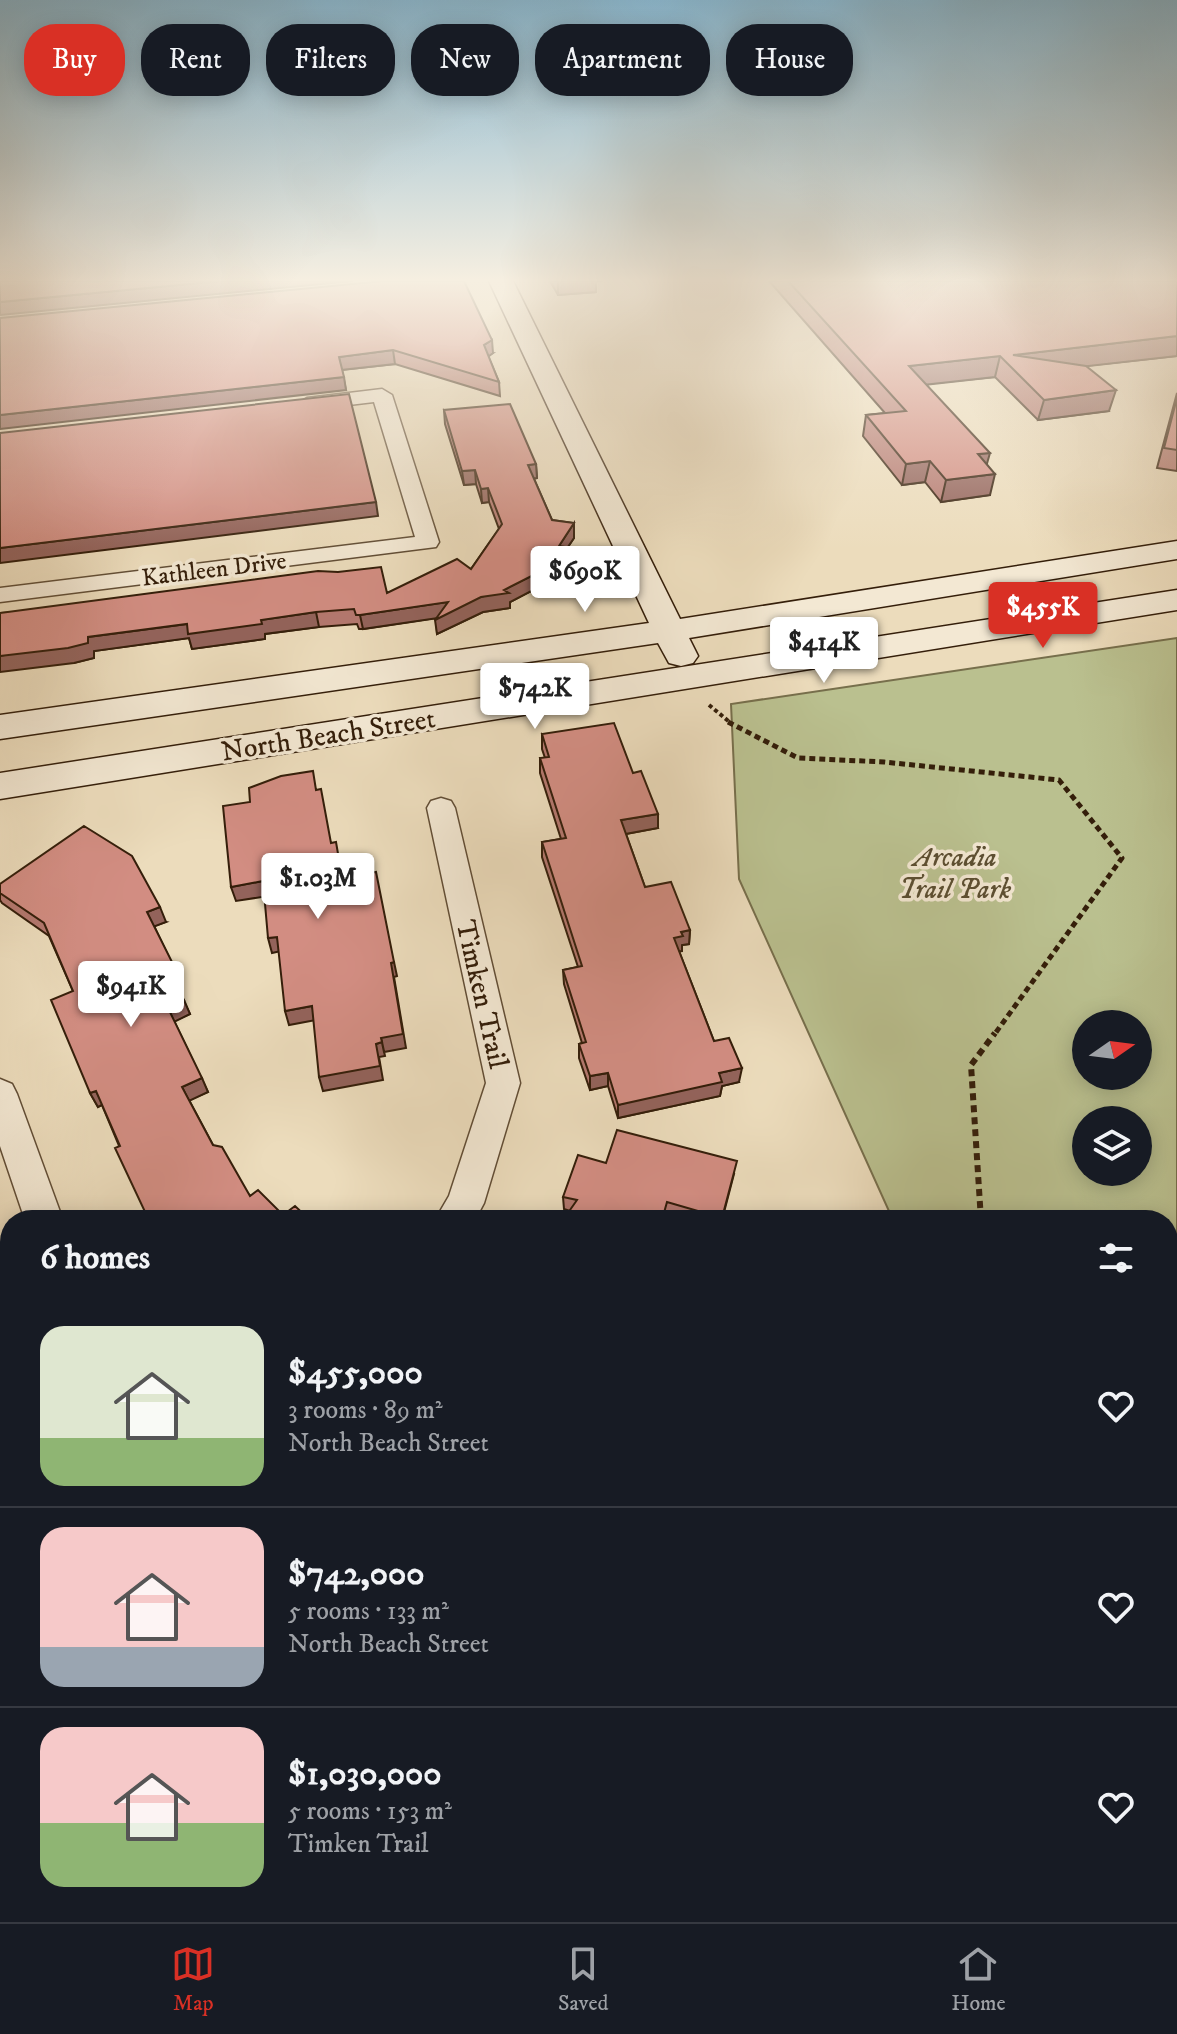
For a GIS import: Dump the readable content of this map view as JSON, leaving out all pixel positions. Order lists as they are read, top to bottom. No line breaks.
{"streets":{"main road":["North Beach Street"],"street":["Kathleen Drive","Timken Trail"]},"parks":["Arcadia Trail Park"],"north":"right","page":{"chip":["Buy","Rent","Filters","New","Apartment","House"],"price":["$690K","$455K","$414K","$742K","$1.03M","$941K"],"heading":"6 homes","list":[{"name":"$455,000","note":"3 rooms · 89 m² · North Beach Street"},{"name":"$742,000","note":"5 rooms · 133 m² · North Beach Street"},{"name":"$1,030,000","note":"5 rooms · 153 m² · Timken Trail"}],"tabs":["Map","Saved","Home"]}}
